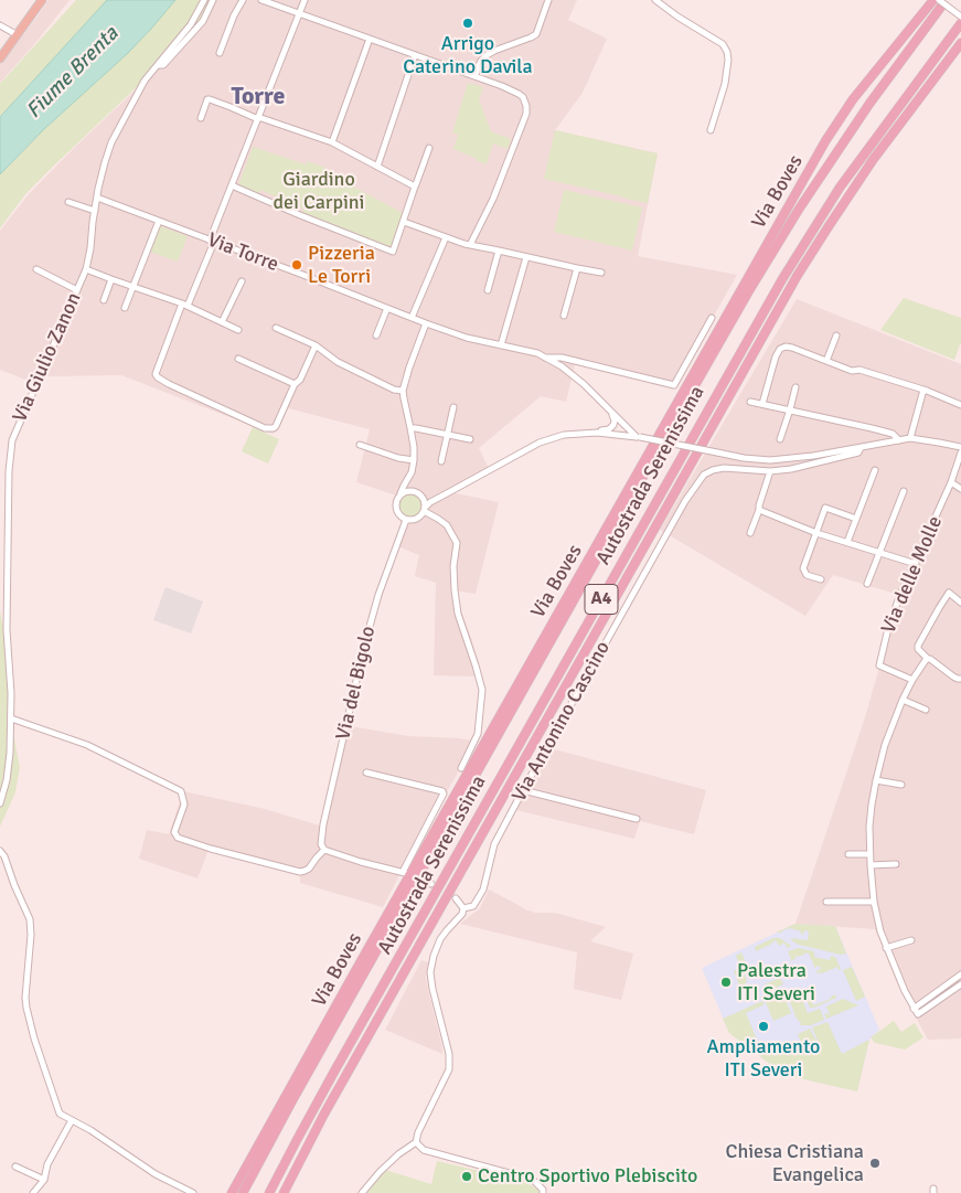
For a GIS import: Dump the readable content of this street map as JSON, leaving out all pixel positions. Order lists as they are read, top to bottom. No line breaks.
{"streets":{"highway":["Via Boves","Autostrada Serenissima","A4"],"street":["Via Torre","Via Giulio Zanon","Via delle Molle","Via del Bigolo","Via Antonino Cascino"]},"crossings":[["Via Torre","Via Giulio Zanon"]],"districts":["Torre"],"water":["Fiume Brenta"],"parks":["Giardino dei Carpini"],"places":["Arrigo Caterino Davila","Pizzeria Le Torri","Palestra ITI Severi","Ampliamento ITI Severi","Chiesa Cristiana Evangelica","Centro Sportivo Plebiscito"]}
